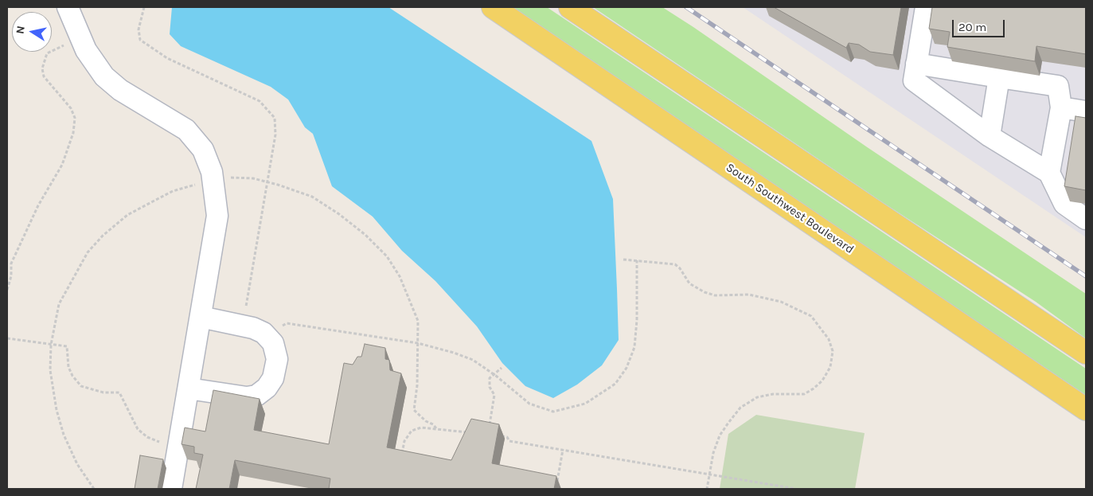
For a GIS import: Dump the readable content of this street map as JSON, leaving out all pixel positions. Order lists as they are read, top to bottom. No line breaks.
{"streets":{"main road":["South Southwest Boulevard"]},"scale_bar":"20 m","north":"left"}
